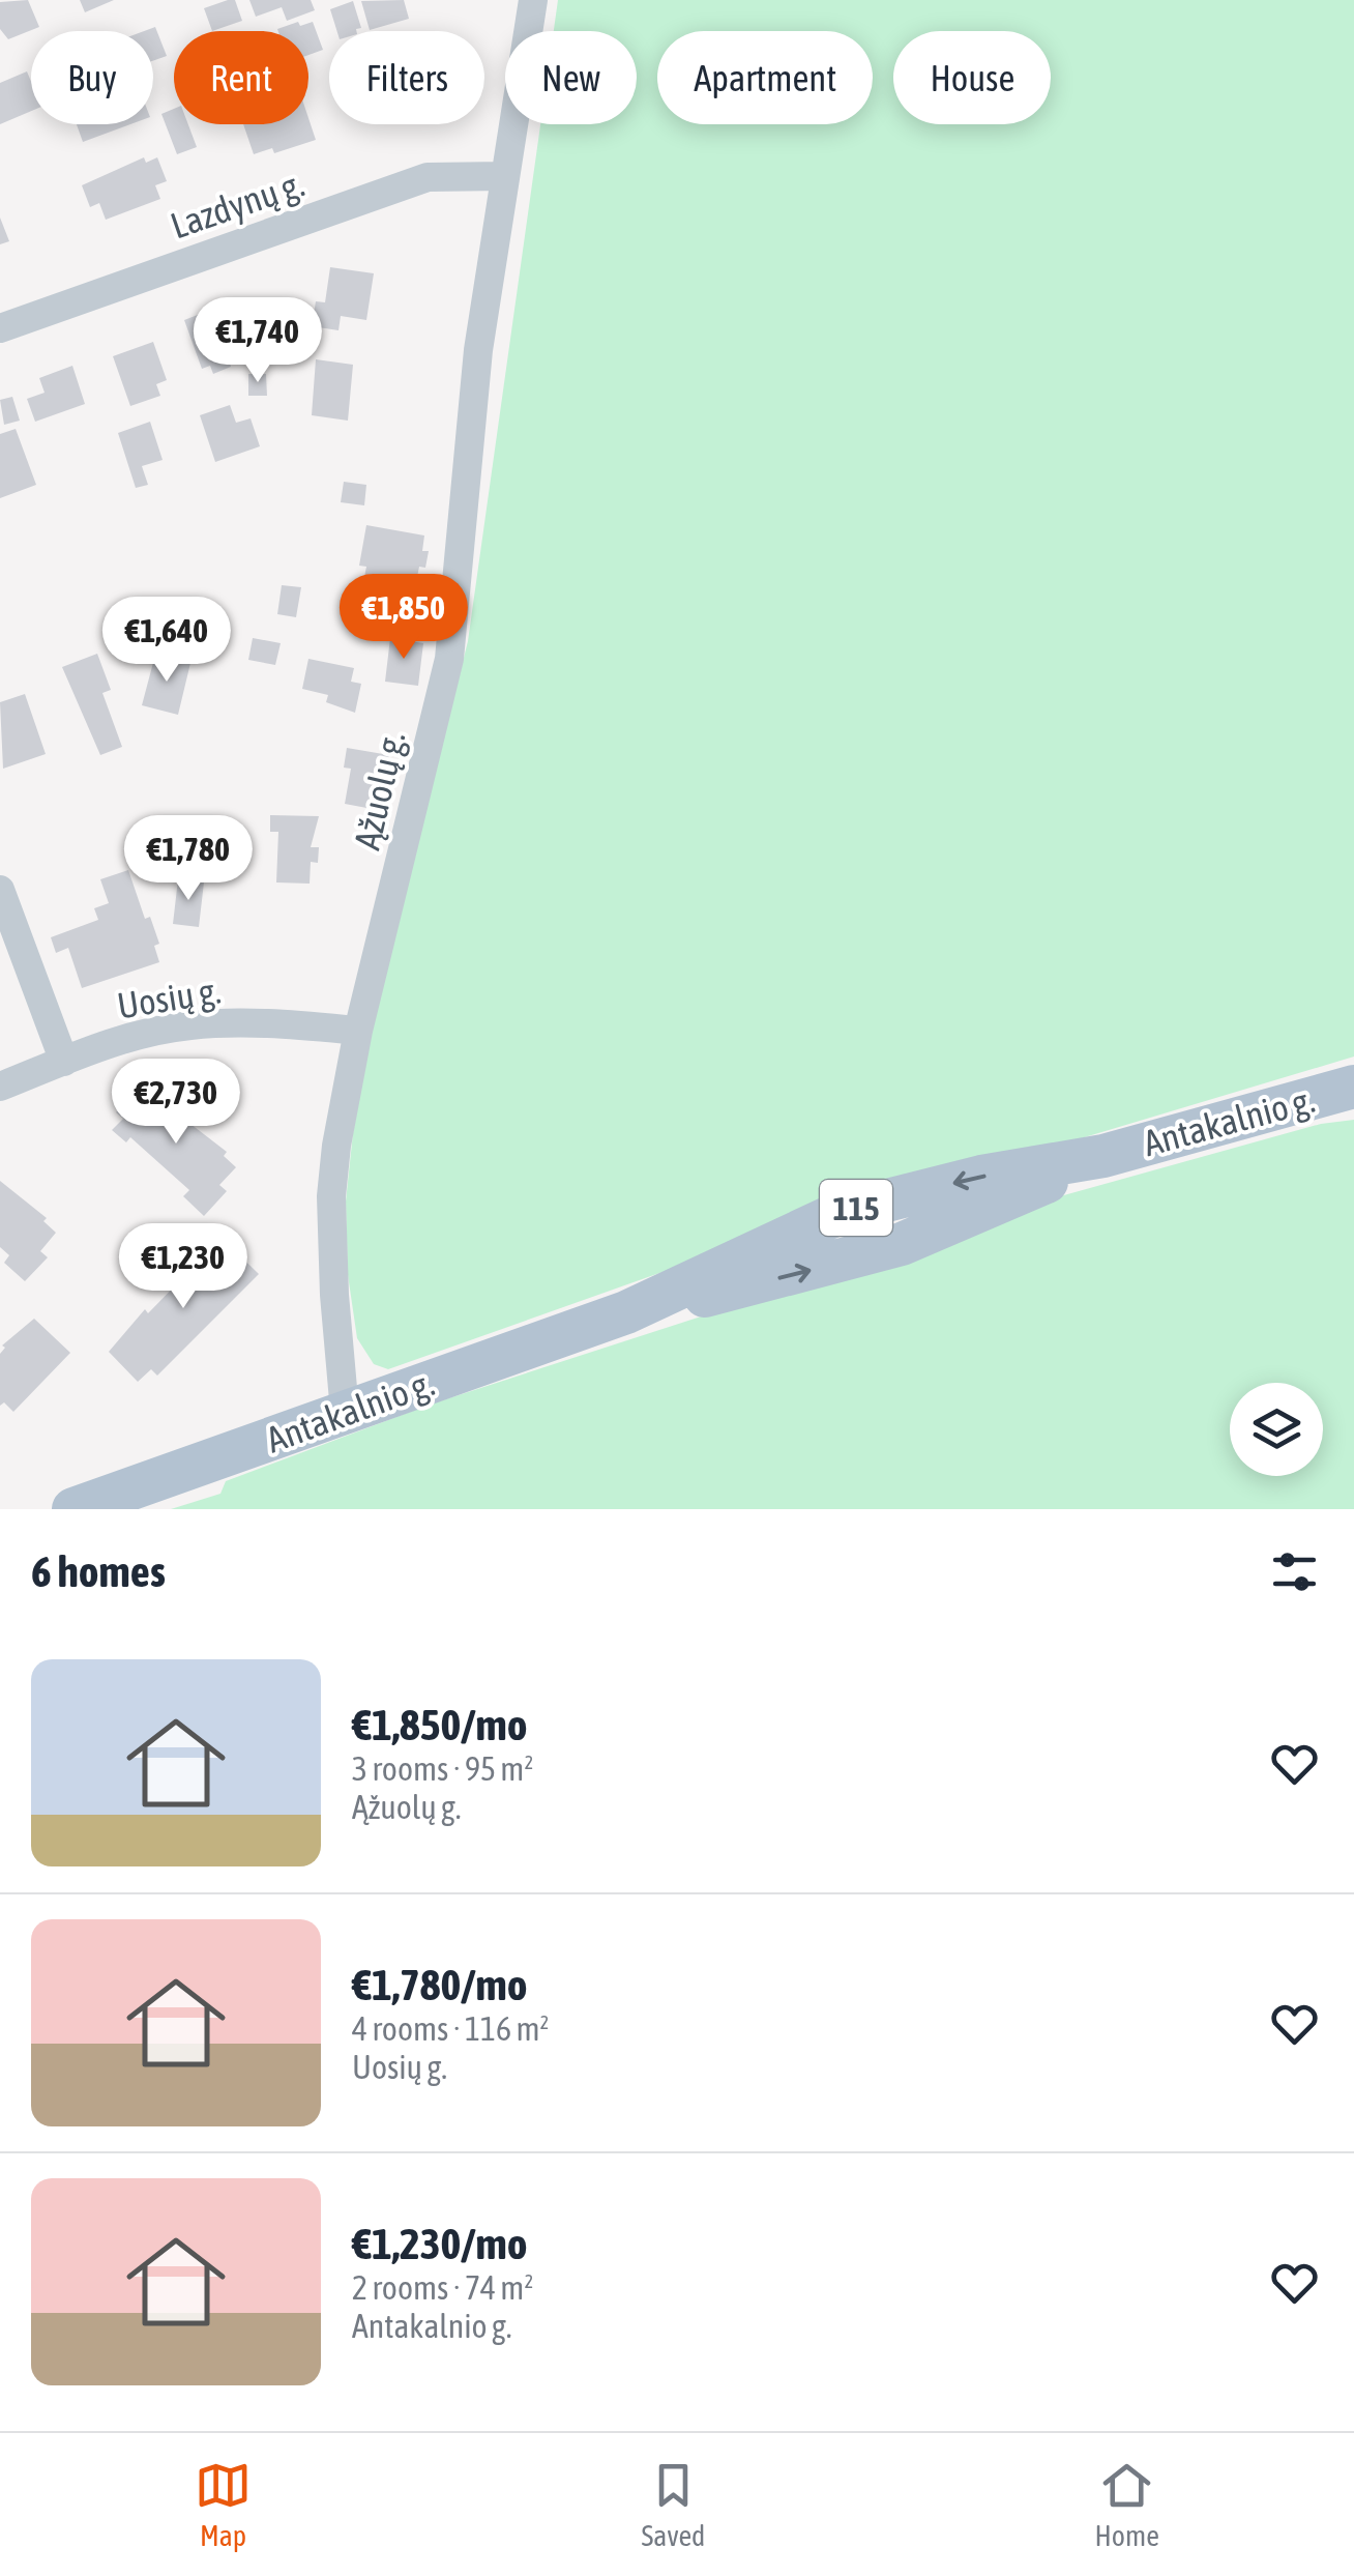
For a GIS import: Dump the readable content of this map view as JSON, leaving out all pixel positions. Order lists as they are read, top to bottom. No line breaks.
{"streets":{"main road":["Antakalnio g.","115"],"street":["Lazdynų g.","Ąžuolų g.","Uosių g."]},"crossings":[["Lazdynų g.","Ąžuolų g."],["Ąžuolų g.","Uosių g."],["Ąžuolų g.","Antakalnio g."]],"page":{"chip":["Buy","Rent","Filters","New","Apartment","House"],"price":["€1,740","€1,850","€1,640","€1,780","€2,730","€1,230"],"heading":"6 homes","list":[{"name":"€1,850/mo","note":"3 rooms · 95 m² · Ąžuolų g."},{"name":"€1,780/mo","note":"4 rooms · 116 m² · Uosių g."},{"name":"€1,230/mo","note":"2 rooms · 74 m² · Antakalnio g."}],"tabs":["Map","Saved","Home"]}}
